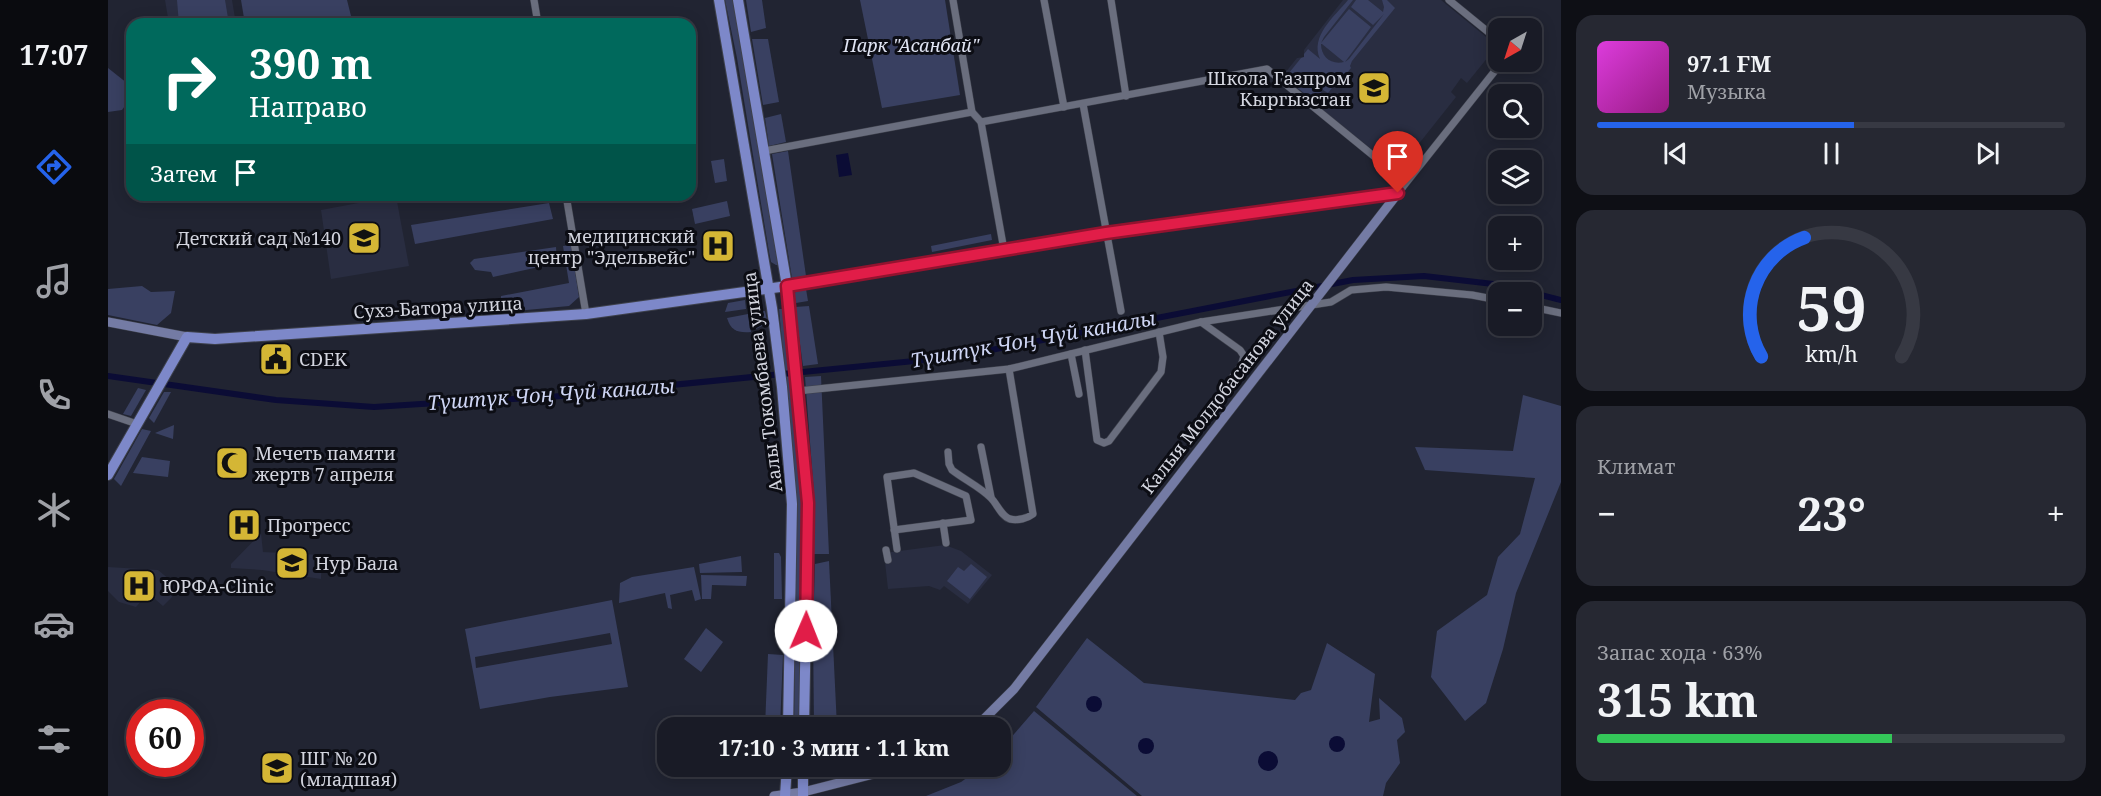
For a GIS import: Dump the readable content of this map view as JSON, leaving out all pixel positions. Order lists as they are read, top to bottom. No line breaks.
{"streets":{"main road":["Сухэ-Батора улица","Аалы Токомбаева улица"],"street":["Калыя Молдобасанова улица"]},"crossings":[["Сухэ-Батора улица","Аалы Токомбаева улица"]],"water":["Түштүк Чоң Чүй каналы"],"parks":["Парк \"Асанбай\""],"places":{"school or university":["Школа Газпром Кыргызстан","Детский сад №140","Нур Бала","ШГ № 20 (младшая)"],"hospital":["медицинский центр \"Эдельвейс\"","Прогресс","ЮРФА-Clinic"],"public building":["CDEK"],"mosque":["Мечеть памяти жертв 7 апреля"]},"north":"bottom left","page":{"tabs":"17:07","map_buttons":["+","−"],"turn":["390 m","Направо"],"song":["97.1 FM","Музыка"],"then":"Затем","tile":["Климат",["Запас хода · 63%","315 km"]],"heat":["−","23°","+"],"limit":"60","trip":"17:10 · 3 мин · 1.1 km","gauge":["59","km/h"]}}
